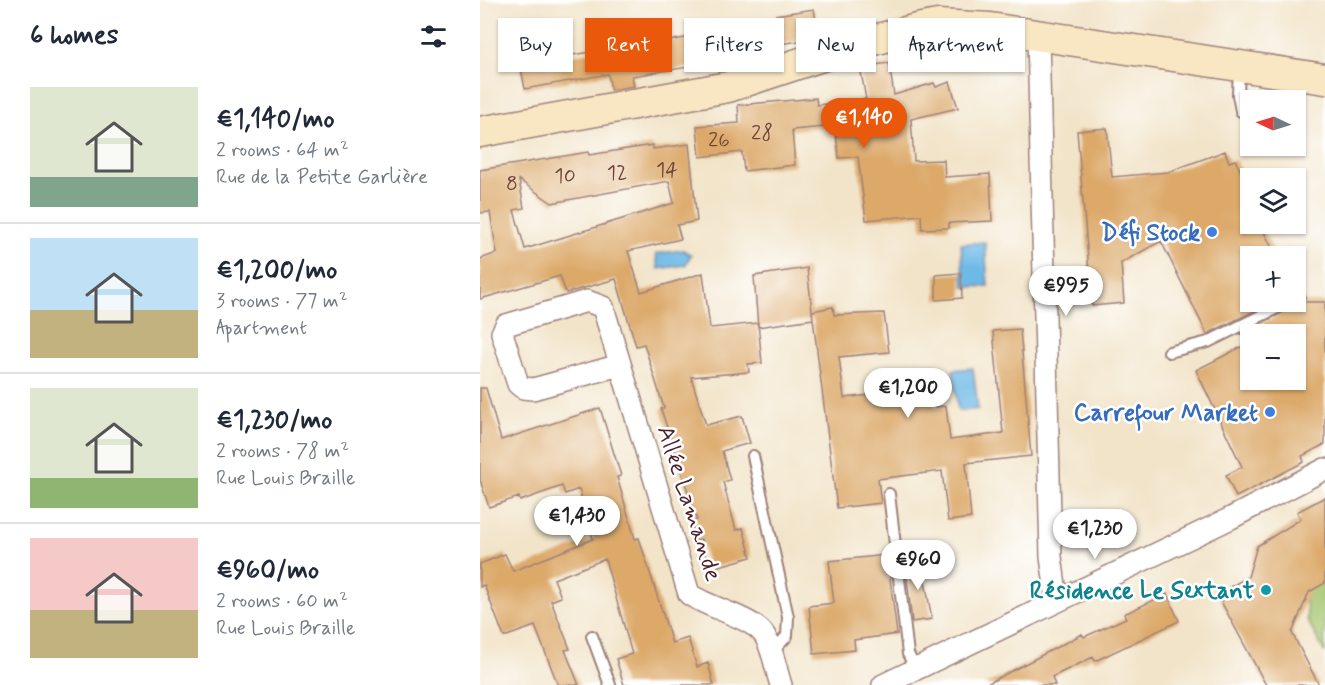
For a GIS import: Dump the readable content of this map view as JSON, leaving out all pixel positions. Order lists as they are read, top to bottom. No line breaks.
{"streets":{"street":["Allée Lamande"]},"places":["Défi Stock","Carrefour Market","Résidence Le Sextant"],"house_numbers":["28","26","14","12","10","8"],"north":"left","page":{"heading":"6 homes","chip":["Buy","Rent","Filters","New","Apartment"],"list":[{"name":"€1,140/mo","note":"2 rooms · 64 m² · Rue de la Petite Garlière"},{"name":"€1,200/mo","note":"3 rooms · 77 m² · Apartment"},{"name":"€1,230/mo","note":"2 rooms · 78 m² · Rue Louis Braille"},{"name":"€960/mo","note":"2 rooms · 60 m² · Rue Louis Braille"}],"map_buttons":["+","−"],"price":["€1,140","€995","€1,200","€1,430","€1,230","€960"]}}
